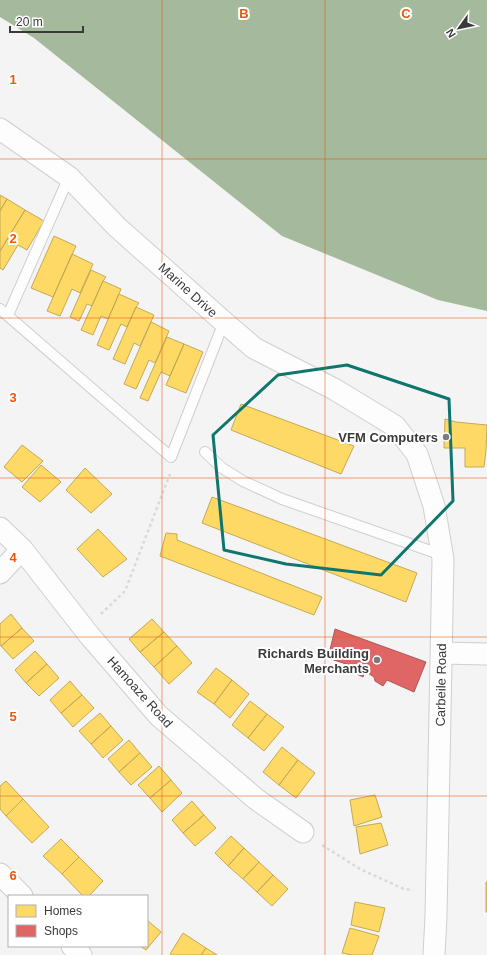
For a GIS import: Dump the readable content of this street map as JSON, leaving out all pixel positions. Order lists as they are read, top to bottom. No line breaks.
{"streets":{"street":["Marine Drive","Carbeile Road","Hamoaze Road"]},"crossings":[["Marine Drive","Carbeile Road"]],"places":["VFM Computers","Richards Building Merchants"],"legend":["Homes","Shops"],"scale_bar":"20 m","north":"bottom left","grid":{"columns":["B","C"],"rows":["1","2","3","4","5","6"]}}
